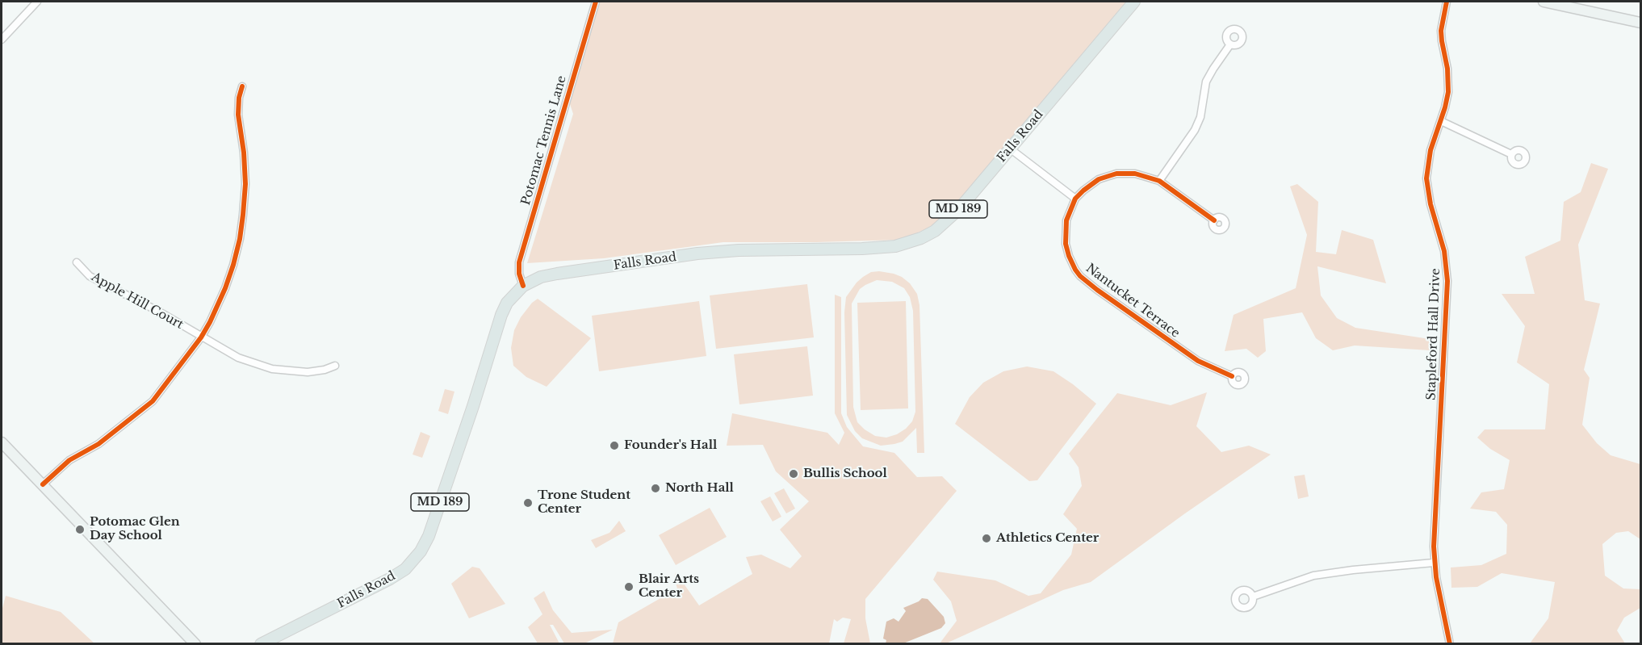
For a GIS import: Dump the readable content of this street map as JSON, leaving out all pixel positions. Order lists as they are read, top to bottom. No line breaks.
{"streets":{"main road":["Falls Road","MD 189"],"street":["Potomac Tennis Lane","Apple Hill Court","Nantucket Terrace","Stapleford Hall Drive"]},"crossings":[["Falls Road","Potomac Tennis Lane"]],"places":["Founder's Hall","Bullis School","North Hall","Trone Student Center","Potomac Glen Day School","Athletics Center","Blair Arts Center"]}
